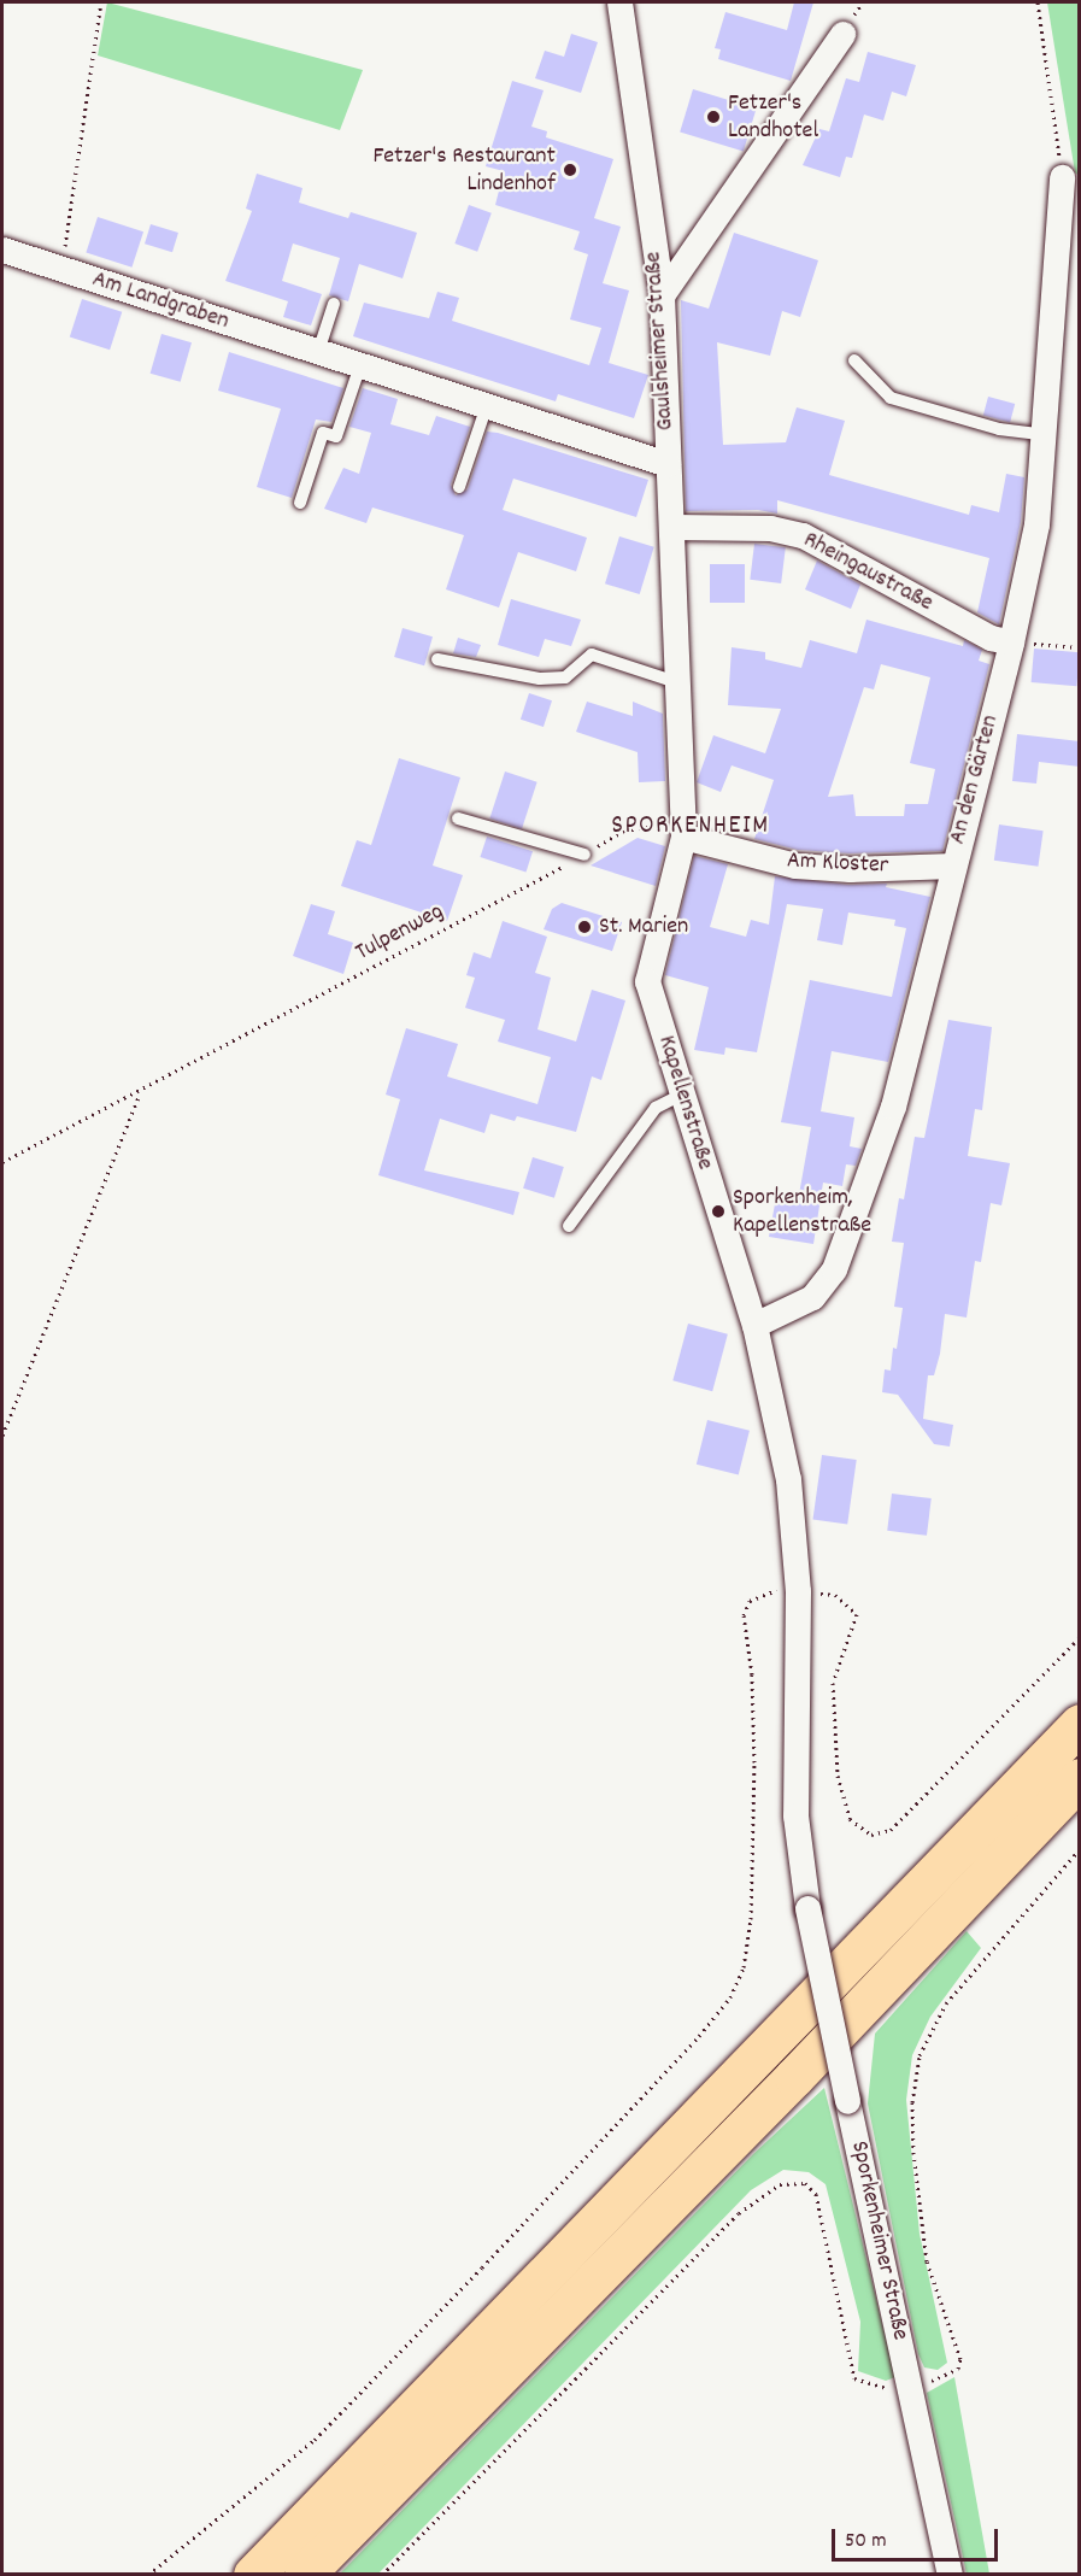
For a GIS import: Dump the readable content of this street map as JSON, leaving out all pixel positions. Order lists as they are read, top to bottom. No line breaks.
{"streets":{"street":["Am Landgraben","Gaulsheimer Straße","Rheingaustraße","An den Gärten","Am Kloster","Kapellenstraße","Sporkenheimer Straße"],"path":["Tulpenweg"]},"crossings":[["Am Landgraben","Gaulsheimer Straße"],["Gaulsheimer Straße","Rheingaustraße"],["Gaulsheimer Straße","Am Kloster"],["Gaulsheimer Straße","Tulpenweg"],["Gaulsheimer Straße","Kapellenstraße"],["Rheingaustraße","An den Gärten"],["An den Gärten","Am Kloster"],["An den Gärten","Kapellenstraße"],["Am Kloster","Tulpenweg"],["Am Kloster","Kapellenstraße"],["Tulpenweg","Kapellenstraße"],["Kapellenstraße","Sporkenheimer Straße"]],"districts":["SPORKENHEIM"],"places":["Fetzer's Landhotel","Fetzer's Restaurant Lindenhof","St. Marien","Sporkenheim, Kapellenstraße"],"scale_bar":"50 m"}
